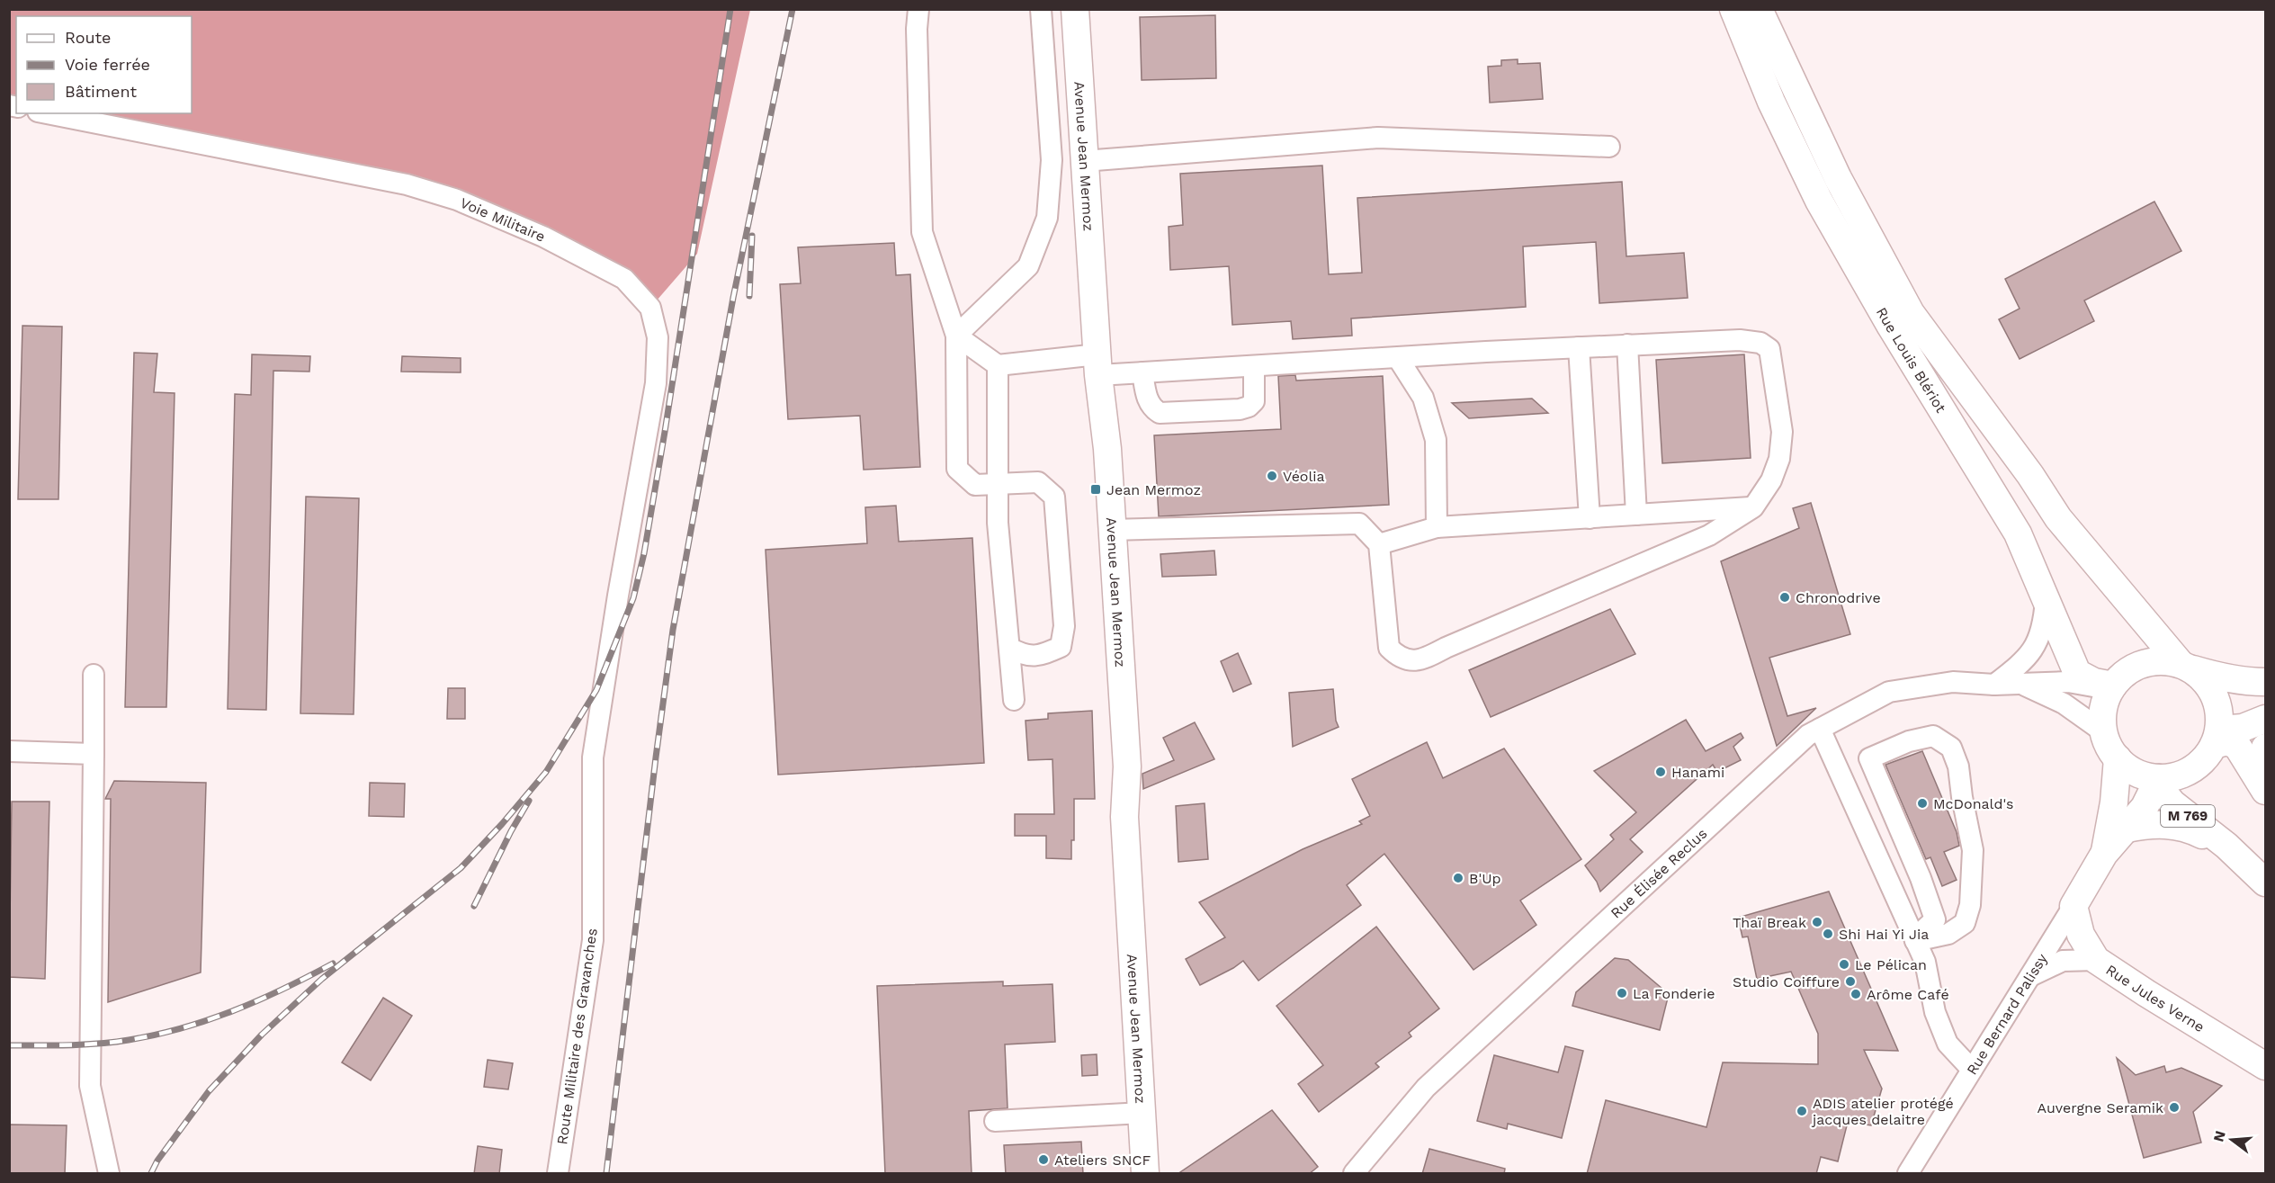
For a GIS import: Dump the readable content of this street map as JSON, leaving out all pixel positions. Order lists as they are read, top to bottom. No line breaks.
{"streets":{"main road":["Avenue Jean Mermoz","Rue Louis Blériot","M 769","Rue Jules Verne","Rue Bernard Palissy"],"street":["Voie Militaire","Rue Élisée Reclus","Route Militaire des Gravanches"]},"crossings":[["Voie Militaire","Route Militaire des Gravanches"],["Rue Louis Blériot","M 769"],["Rue Louis Blériot","Rue Élisée Reclus"],["Rue Louis Blériot","Rue Bernard Palissy"],["M 769","Rue Élisée Reclus"],["M 769","Rue Bernard Palissy"],["Rue Élisée Reclus","Rue Bernard Palissy"],["Rue Jules Verne","Rue Bernard Palissy"]],"places":{"other":["Véolia","Chronodrive","Hanami","McDonald's","B'Up","Thaï Break","Shi Hai Yi Jia","Le Pélican","Studio Coiffure","La Fonderie","Arôme Café","Auvergne Seramik","ADIS atelier protégé jacques delaitre","Ateliers SNCF"],"transit":["Jean Mermoz"]},"legend":["Route","Voie ferrée","Bâtiment"],"north":"left"}
